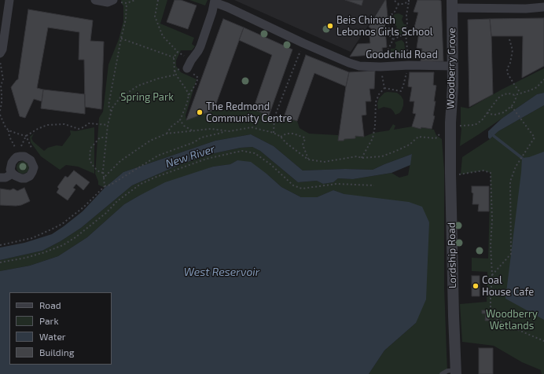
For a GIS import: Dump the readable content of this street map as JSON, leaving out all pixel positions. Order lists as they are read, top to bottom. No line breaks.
{"streets":{"street":["Goodchild Road","Woodberry Grove","Lordship Road"]},"crossings":[["Goodchild Road","Woodberry Grove"],["Woodberry Grove","Lordship Road"]],"water":["New River","West Reservoir"],"parks":["Spring Park","Woodberry Wetlands"],"places":["Beis Chinuch Lebonos Girls School","The Redmond Community Centre","Coal House Cafe"],"legend":["Road","Park","Water","Building"]}
